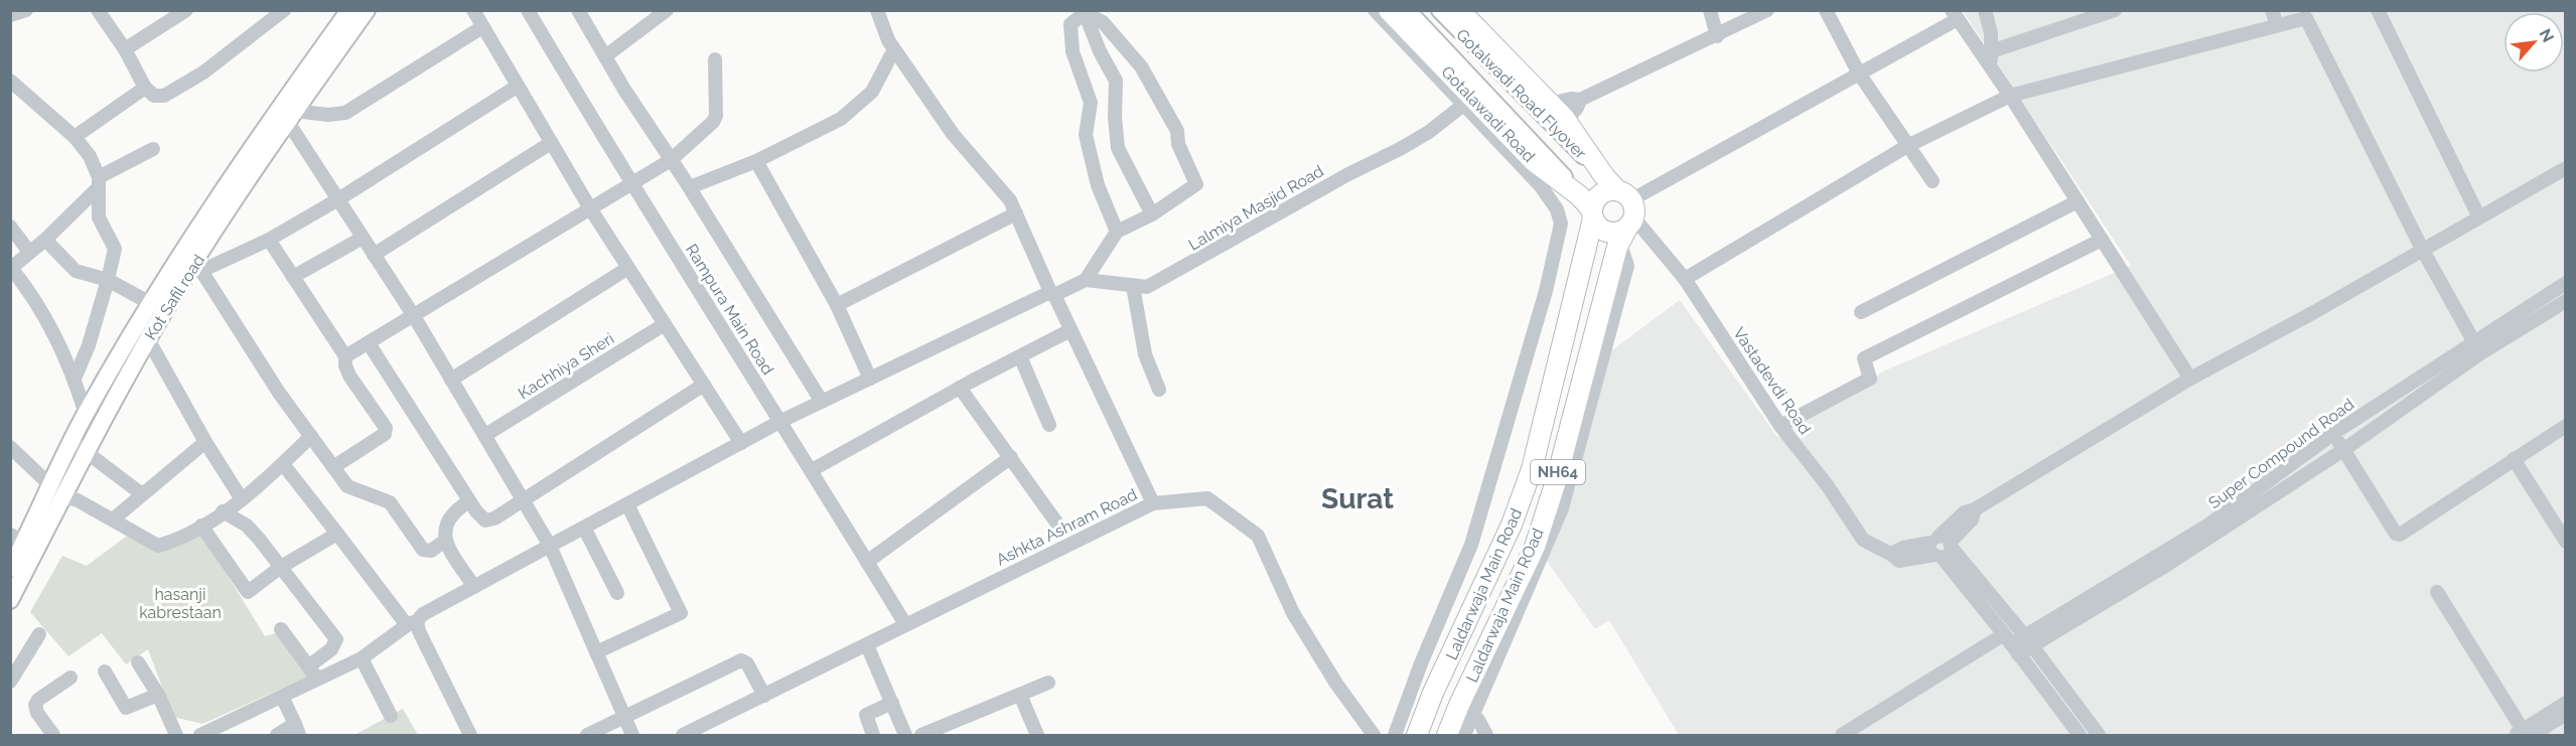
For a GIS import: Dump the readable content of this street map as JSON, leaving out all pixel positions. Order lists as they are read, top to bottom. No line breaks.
{"streets":{"highway":["Gotalawadi Road","NH64","Laldarwaja Main Road","Laldarwaja Main ROad"],"main road":["Gotalwadi Road Flyover","Kot Safil road"],"street":["Lalmiya Masjid Road","Rampura Main Road","Kachhiya Sheri","Vastadevdi Road","Super Compound Road","Ashkta Ashram Road"]},"crossings":[["Gotalwadi Road Flyover","Gotalawadi Road"],["Gotalwadi Road Flyover","NH64"],["Gotalwadi Road Flyover","Laldarwaja Main Road"],["Gotalawadi Road","Vastadevdi Road"],["Gotalawadi Road","NH64"],["Gotalawadi Road","Laldarwaja Main Road"],["Gotalawadi Road","Laldarwaja Main ROad"],["Rampura Main Road","Ashkta Ashram Road"],["Vastadevdi Road","NH64"],["Vastadevdi Road","Laldarwaja Main ROad"],["NH64","Laldarwaja Main Road"],["NH64","Laldarwaja Main ROad"]],"districts":["Surat"],"parks":["hasanji kabrestaan"],"north":"top right"}
